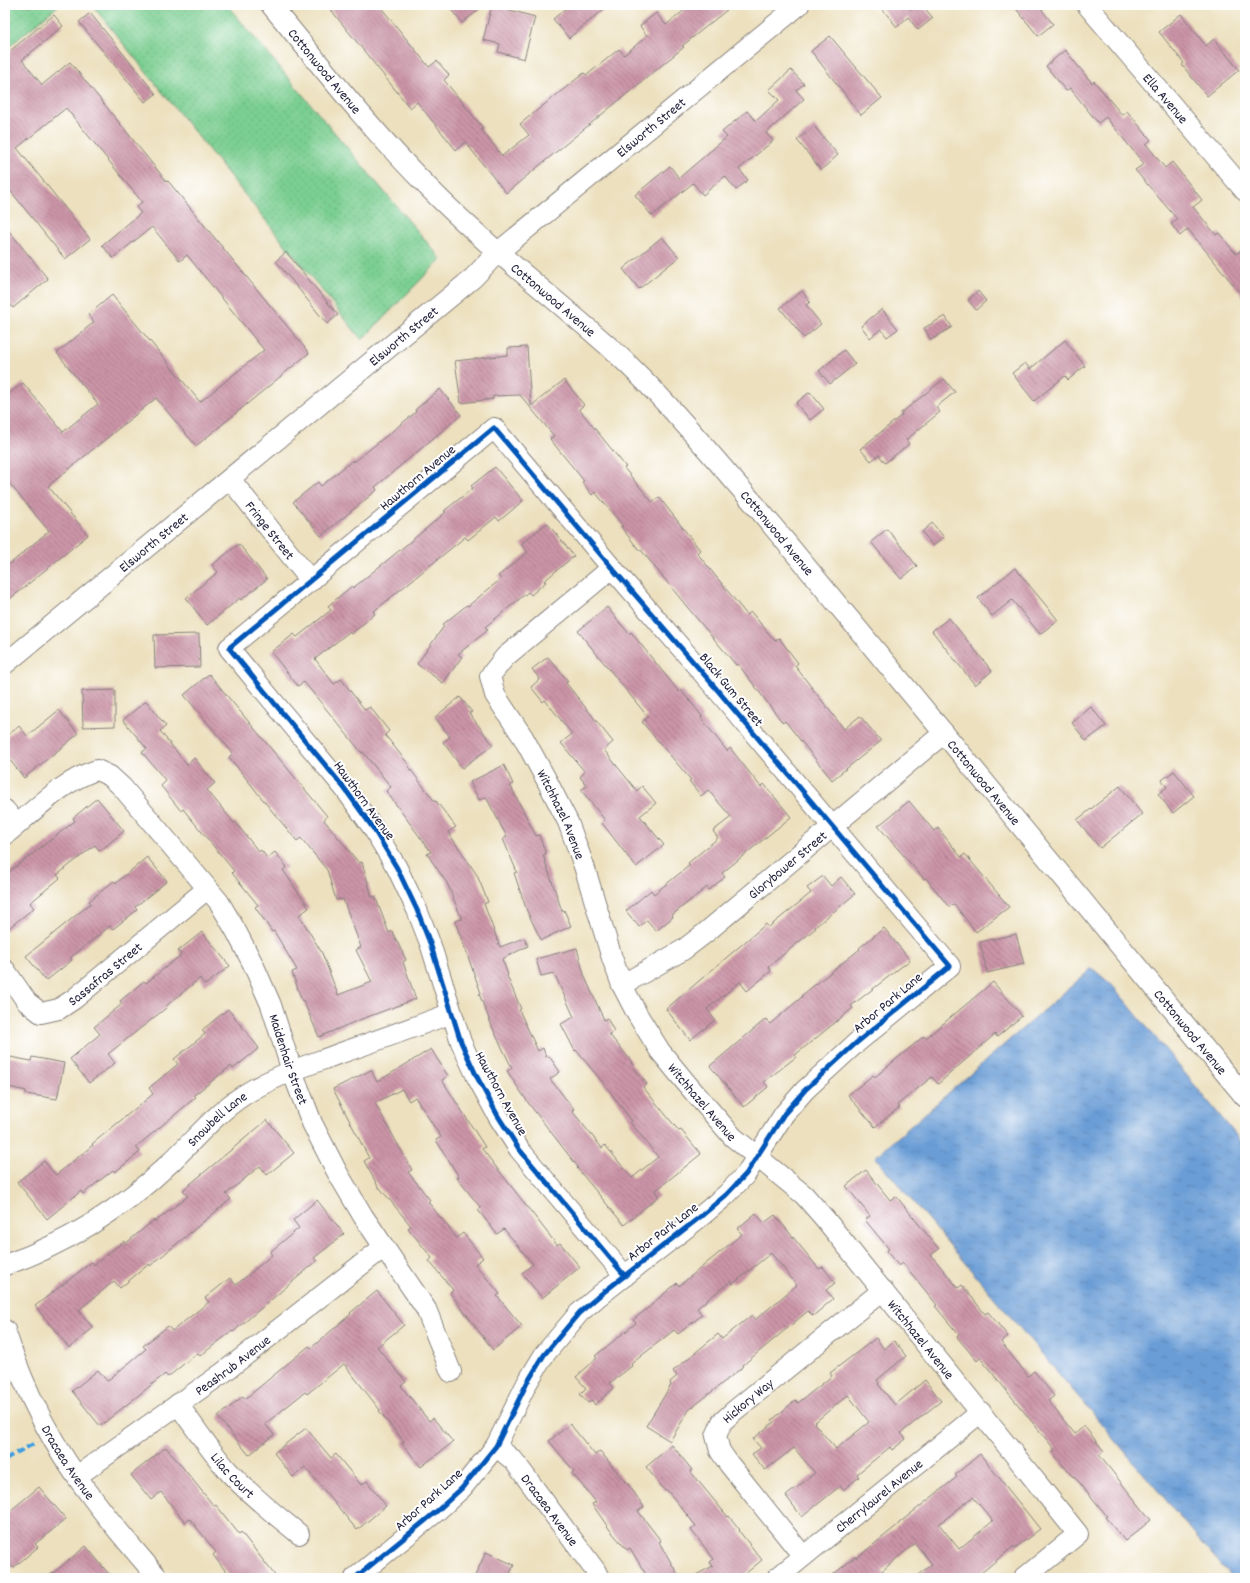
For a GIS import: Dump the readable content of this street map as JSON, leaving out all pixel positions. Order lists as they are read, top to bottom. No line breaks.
{"streets":{"street":["Cottonwood Avenue","Ella Avenue","Elsworth Street","Hawthorn Avenue","Fringe Street","Black Gum Street","Witchhazel Avenue","Glorybower Street","Sassafras Street","Arbor Park Lane","Maidenhair Street","Snowbell Lane","Peashrub Avenue","Hickory Way","Dracaea Avenue","Lilac Court","Cherrylaurel Avenue"]},"crossings":[["Cottonwood Avenue","Elsworth Street"],["Cottonwood Avenue","Glorybower Street"],["Elsworth Street","Fringe Street"],["Hawthorn Avenue","Fringe Street"],["Hawthorn Avenue","Black Gum Street"],["Hawthorn Avenue","Arbor Park Lane"],["Hawthorn Avenue","Snowbell Lane"],["Black Gum Street","Witchhazel Avenue"],["Black Gum Street","Glorybower Street"],["Black Gum Street","Arbor Park Lane"],["Witchhazel Avenue","Glorybower Street"],["Witchhazel Avenue","Arbor Park Lane"],["Witchhazel Avenue","Hickory Way"],["Witchhazel Avenue","Cherrylaurel Avenue"],["Sassafras Street","Maidenhair Street"],["Arbor Park Lane","Dracaea Avenue"],["Maidenhair Street","Snowbell Lane"],["Maidenhair Street","Peashrub Avenue"],["Peashrub Avenue","Dracaea Avenue"],["Peashrub Avenue","Lilac Court"],["Hickory Way","Cherrylaurel Avenue"]]}
